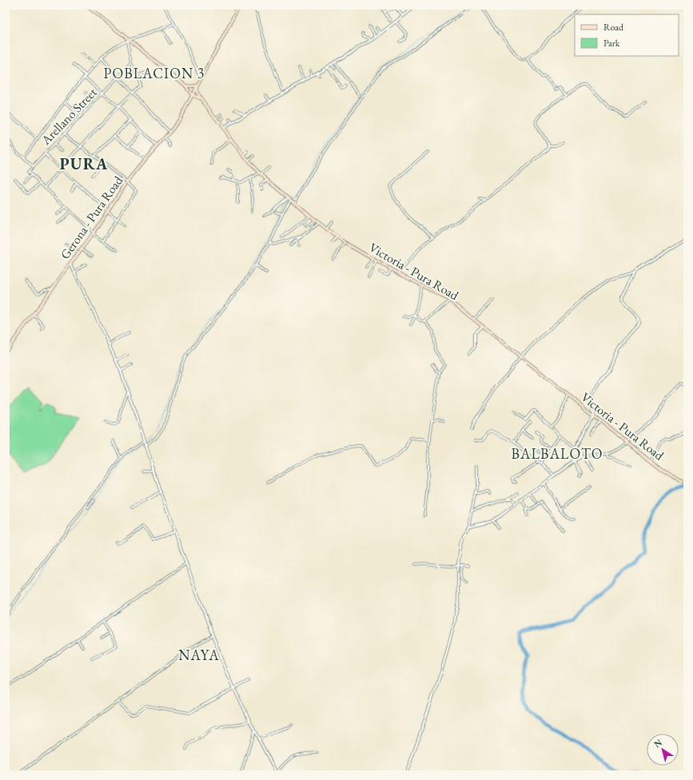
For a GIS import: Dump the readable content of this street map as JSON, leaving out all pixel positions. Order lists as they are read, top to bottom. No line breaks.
{"streets":{"main road":["Gerona - Pura Road","Victoria - Pura Road"],"street":["Arellano Street"]},"districts":["POBLACION 3","PURA","BALBALOTO","NAYA"],"legend":["Road","Park"],"north":"top left"}
